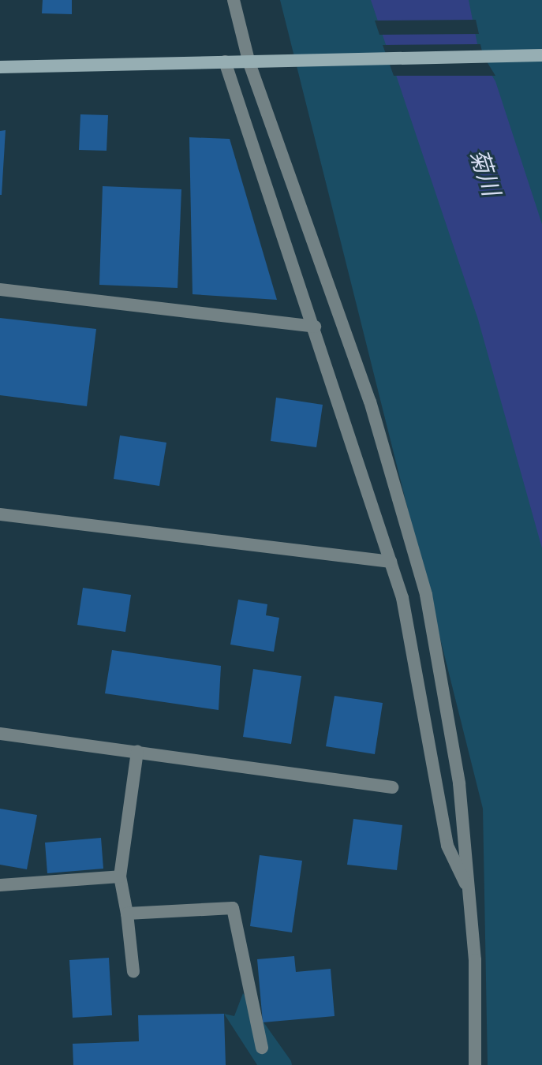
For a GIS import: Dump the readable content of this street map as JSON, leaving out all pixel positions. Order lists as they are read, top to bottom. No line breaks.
{"water":["菊川"]}
